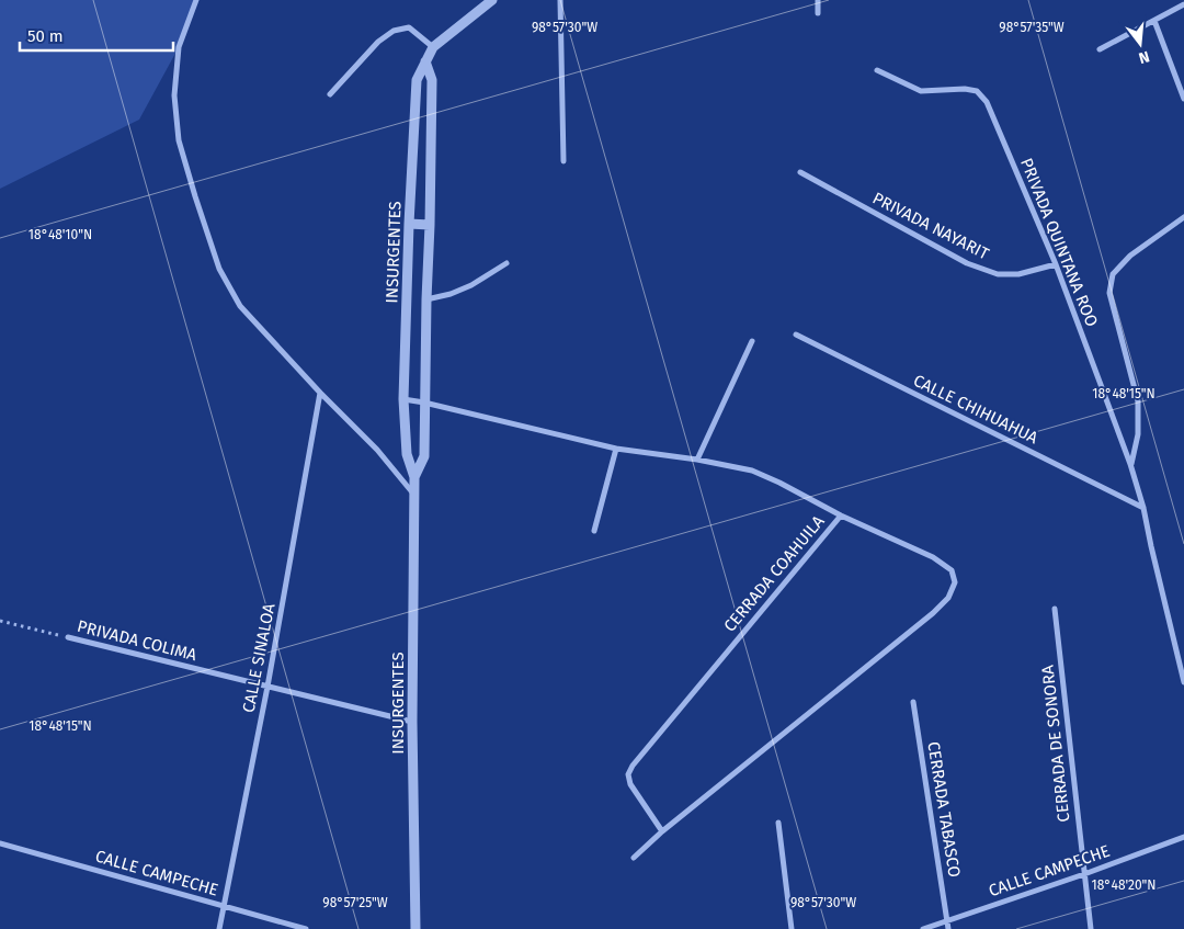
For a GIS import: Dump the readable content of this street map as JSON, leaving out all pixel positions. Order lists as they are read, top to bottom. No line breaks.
{"streets":{"street":["PRIVADA NAYARIT","PRIVADA QUINTANA ROO","INSURGENTES","CALLE CHIHUAHUA","CERRADA COAHUILA","PRIVADA COLIMA","CALLE SINALOA","CERRADA DE SONORA","CERRADA TABASCO","CALLE CAMPECHE"]},"crossings":[["PRIVADA NAYARIT","PRIVADA QUINTANA ROO"],["PRIVADA QUINTANA ROO","CALLE CHIHUAHUA"],["INSURGENTES","PRIVADA COLIMA"],["PRIVADA COLIMA","CALLE SINALOA"],["CALLE SINALOA","CALLE CAMPECHE"],["CERRADA DE SONORA","CALLE CAMPECHE"],["CERRADA TABASCO","CALLE CAMPECHE"]],"scale_bar":"50 m","north":"bottom","coordinates":["98°57'30\"W","98°57'35\"W","18°48'10\"N","18°48'15\"N","18°48'20\"N","98°57'25\"W"]}
